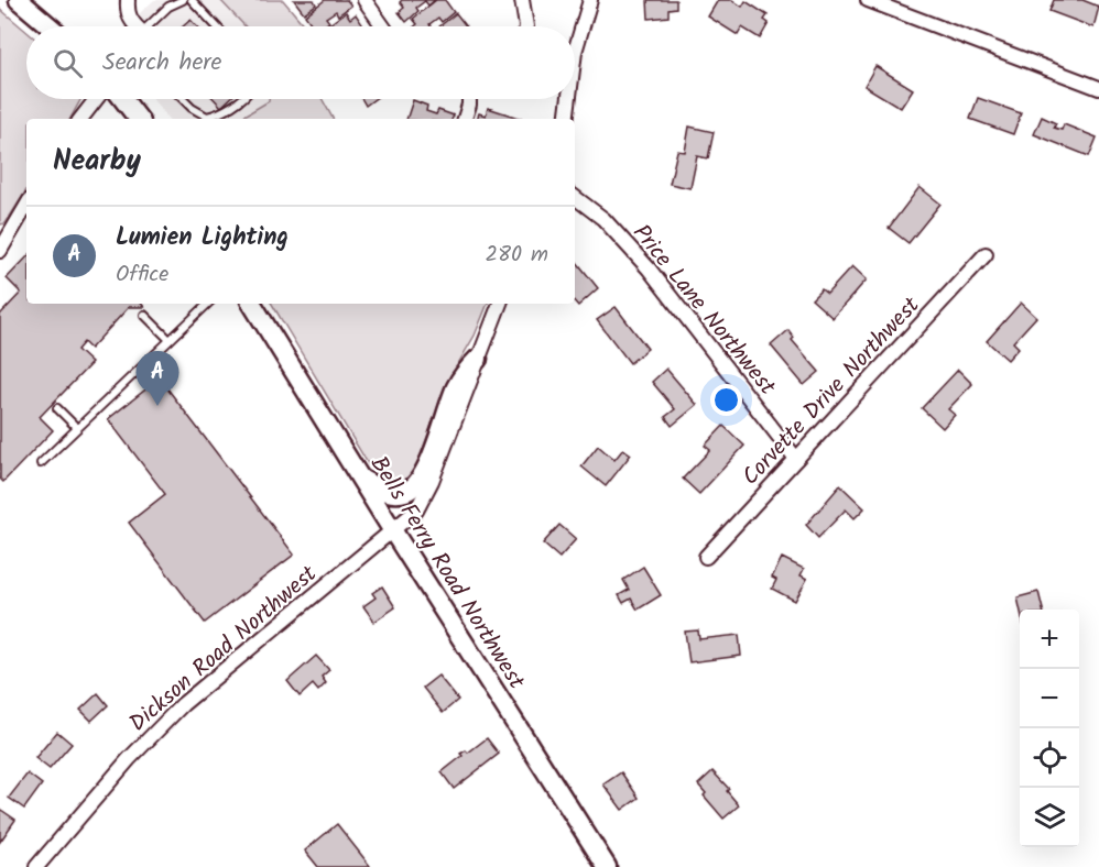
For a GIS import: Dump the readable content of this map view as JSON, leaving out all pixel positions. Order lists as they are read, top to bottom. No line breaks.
{"streets":{"main road":["Bells Ferry Road Northwest"],"street":["Price Lane Northwest","Corvette Drive Northwest","Dickson Road Northwest"]},"crossings":[["Price Lane Northwest","Corvette Drive Northwest"],["Bells Ferry Road Northwest","Dickson Road Northwest"]],"page":{"search":"Search here","heading":"Nearby","list":[{"mark":"A","name":"Lumien Lighting","note":"Office","value":"280 m"}],"pins":"A","map_buttons":["+","−"]}}
